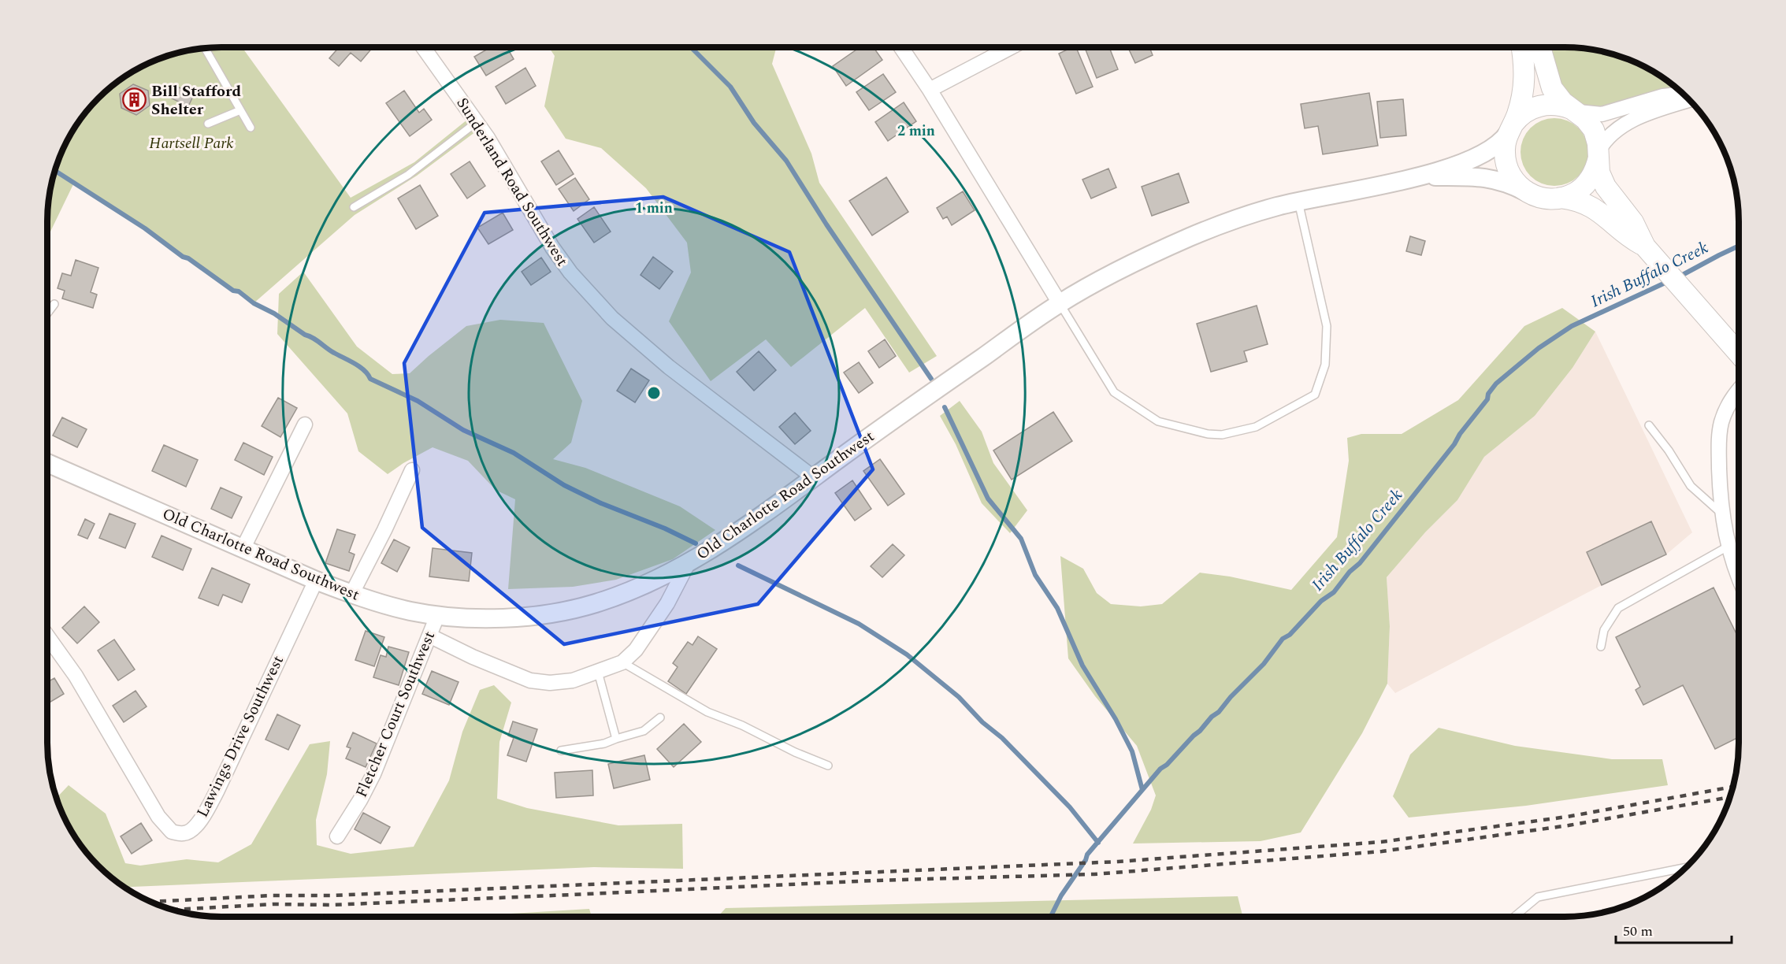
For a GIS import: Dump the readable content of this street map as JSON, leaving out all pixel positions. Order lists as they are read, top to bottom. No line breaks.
{"streets":{"street":["Sunderland Road Southwest","Old Charlotte Road Southwest","Fletcher Court Southwest","Lawings Drive Southwest"]},"crossings":[["Sunderland Road Southwest","Old Charlotte Road Southwest"],["Old Charlotte Road Southwest","Fletcher Court Southwest"],["Old Charlotte Road Southwest","Lawings Drive Southwest"]],"water":["Irish Buffalo Creek"],"parks":["Hartsell Park"],"places":{"building":["Bill Stafford Shelter"]},"scale_bar":"50 m","rings":["2 min","1 min"]}
